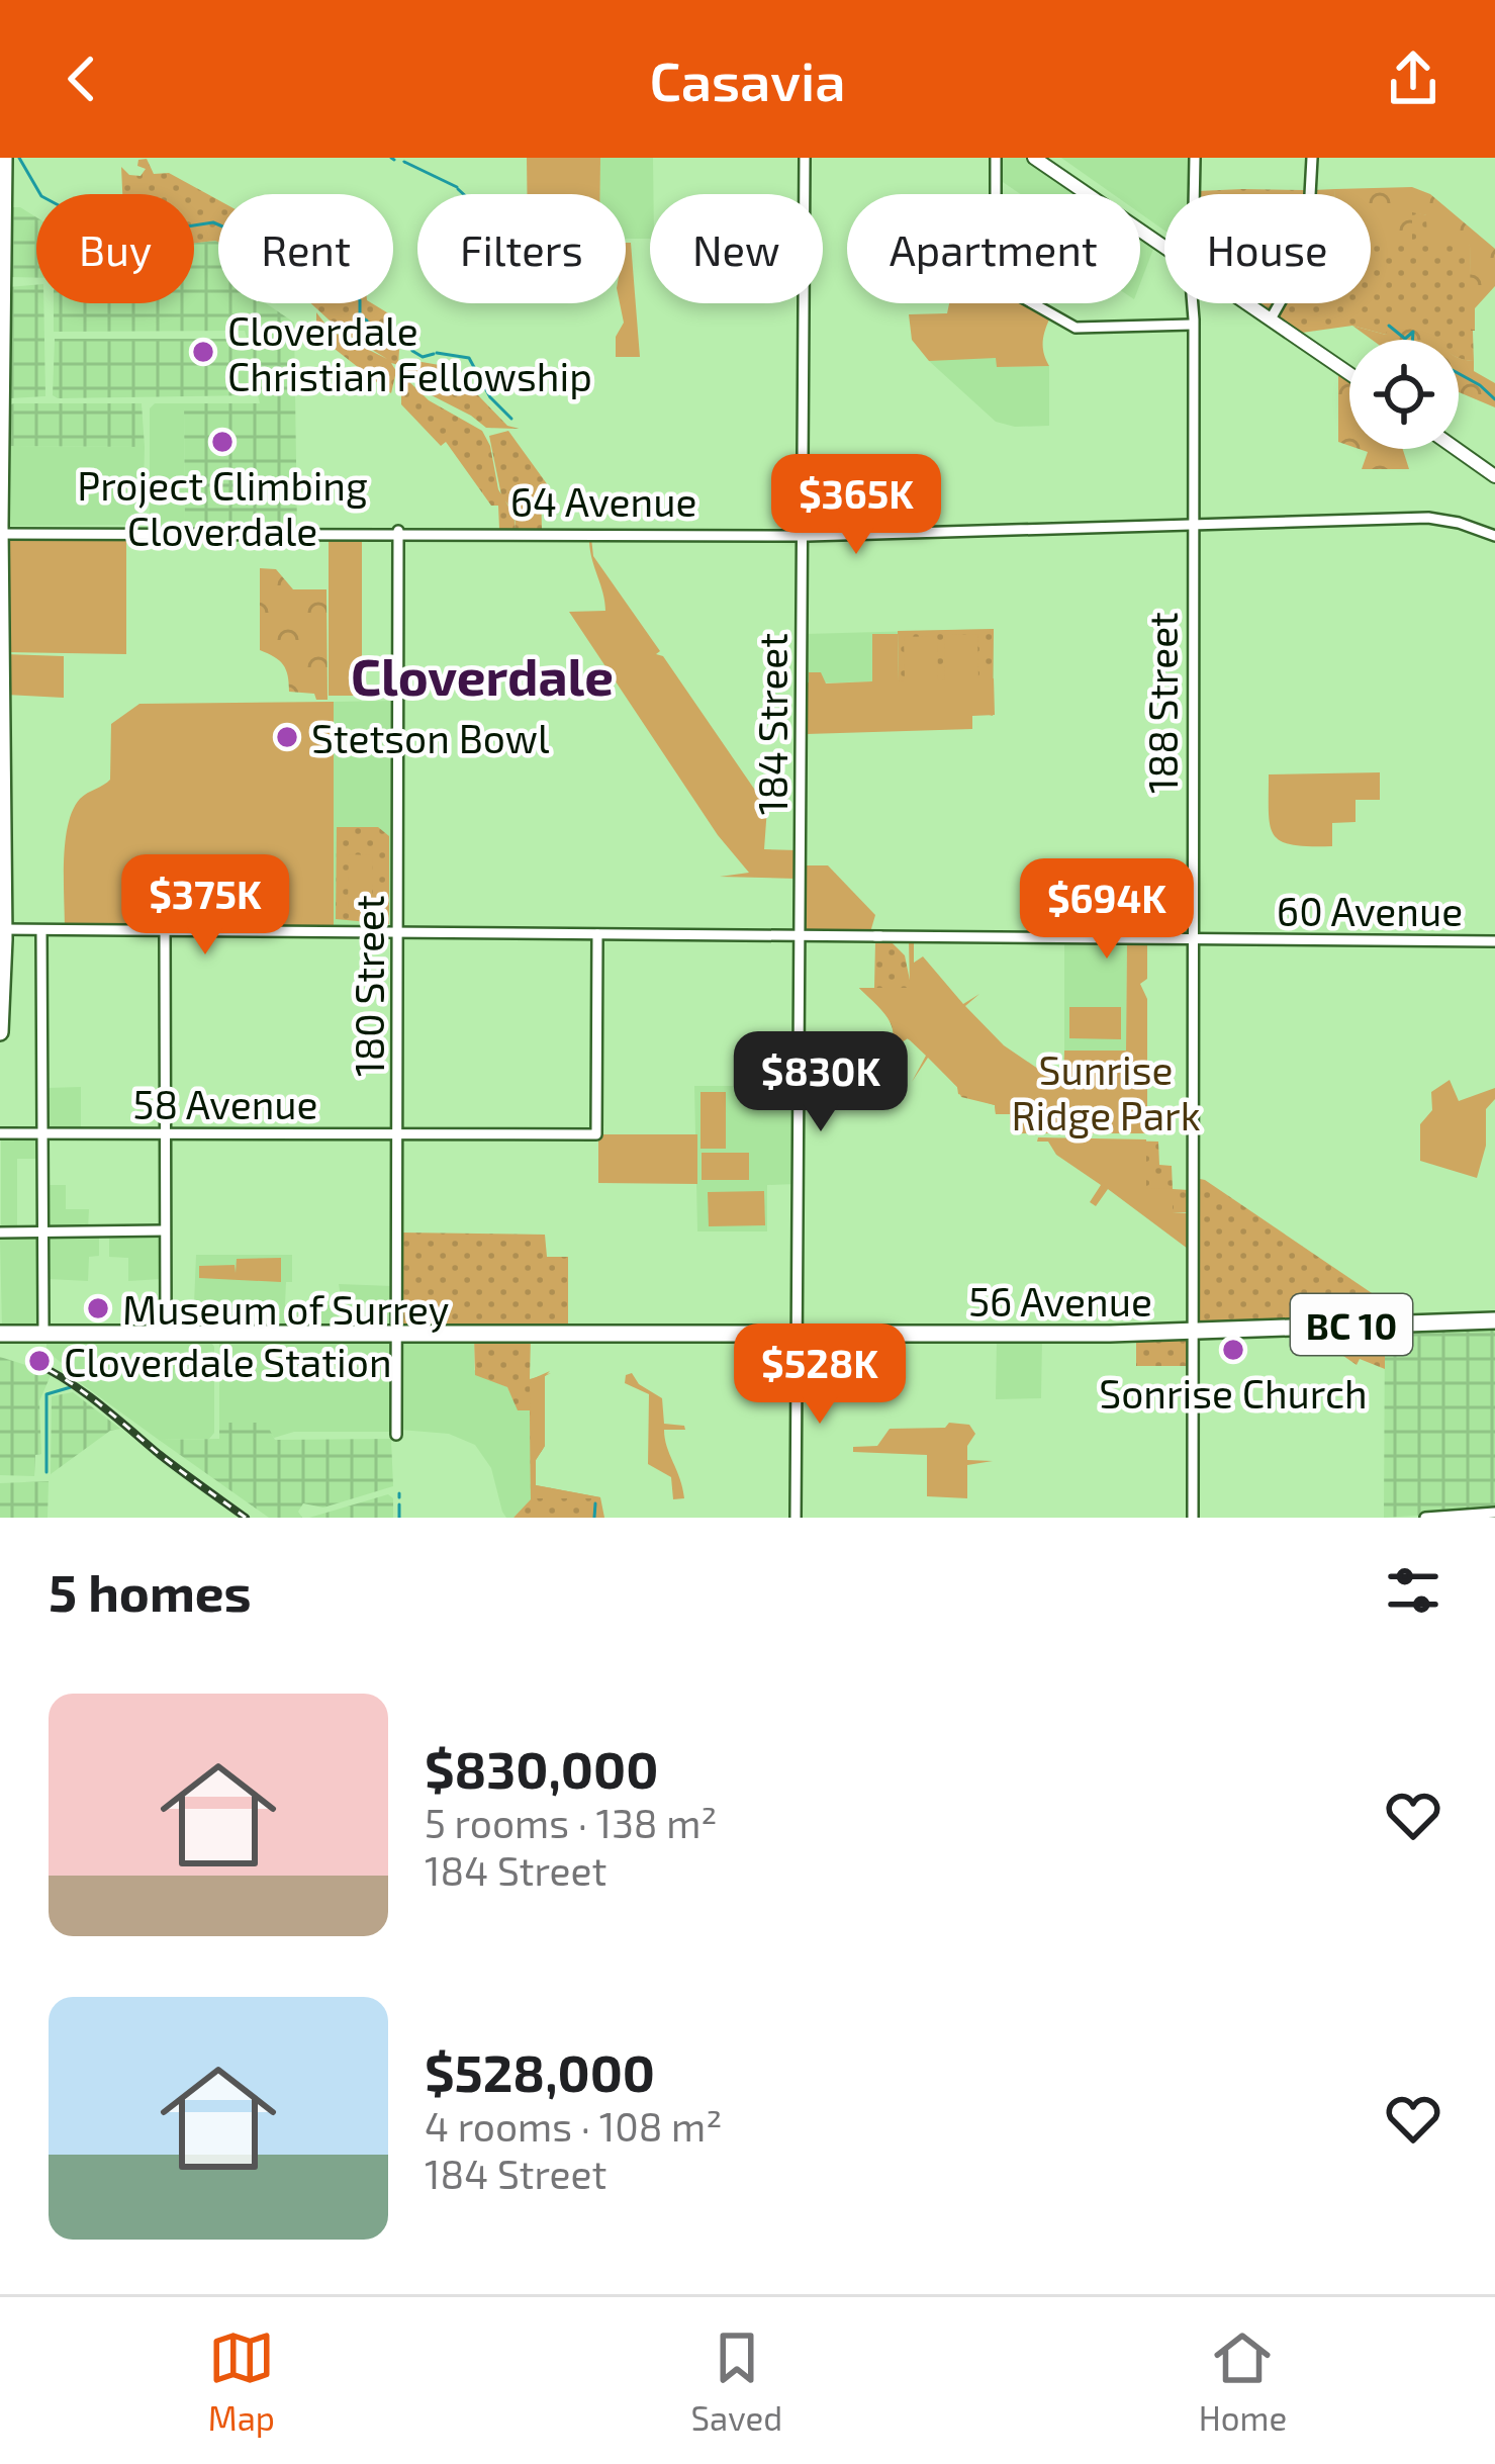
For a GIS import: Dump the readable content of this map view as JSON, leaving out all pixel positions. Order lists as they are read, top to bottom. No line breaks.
{"streets":{"highway":["56 Avenue","BC 10"],"street":["64 Avenue","188 Street","184 Street","60 Avenue","180 Street","58 Avenue"]},"crossings":[["64 Avenue","188 Street"],["64 Avenue","184 Street"],["64 Avenue","180 Street"],["188 Street","60 Avenue"],["188 Street","56 Avenue"],["184 Street","60 Avenue"],["184 Street","56 Avenue"],["60 Avenue","180 Street"],["60 Avenue","58 Avenue"],["180 Street","58 Avenue"],["180 Street","56 Avenue"]],"districts":["Cloverdale"],"parks":["Sunrise Ridge Park"],"places":["Cloverdale Christian Fellowship","Project Climbing Cloverdale","Stetson Bowl","Museum of Surrey","Sonrise Church","Cloverdale Station"],"page":{"header":"Casavia","chip":["Buy","Rent","Filters","New","Apartment","House"],"price":["$365K","$375K","$694K","$830K","$528K"],"heading":"5 homes","list":[{"name":"$830,000","note":"5 rooms · 138 m² · 184 Street"},{"name":"$528,000","note":"4 rooms · 108 m² · 184 Street"}],"tabs":["Map","Saved","Home"]}}
